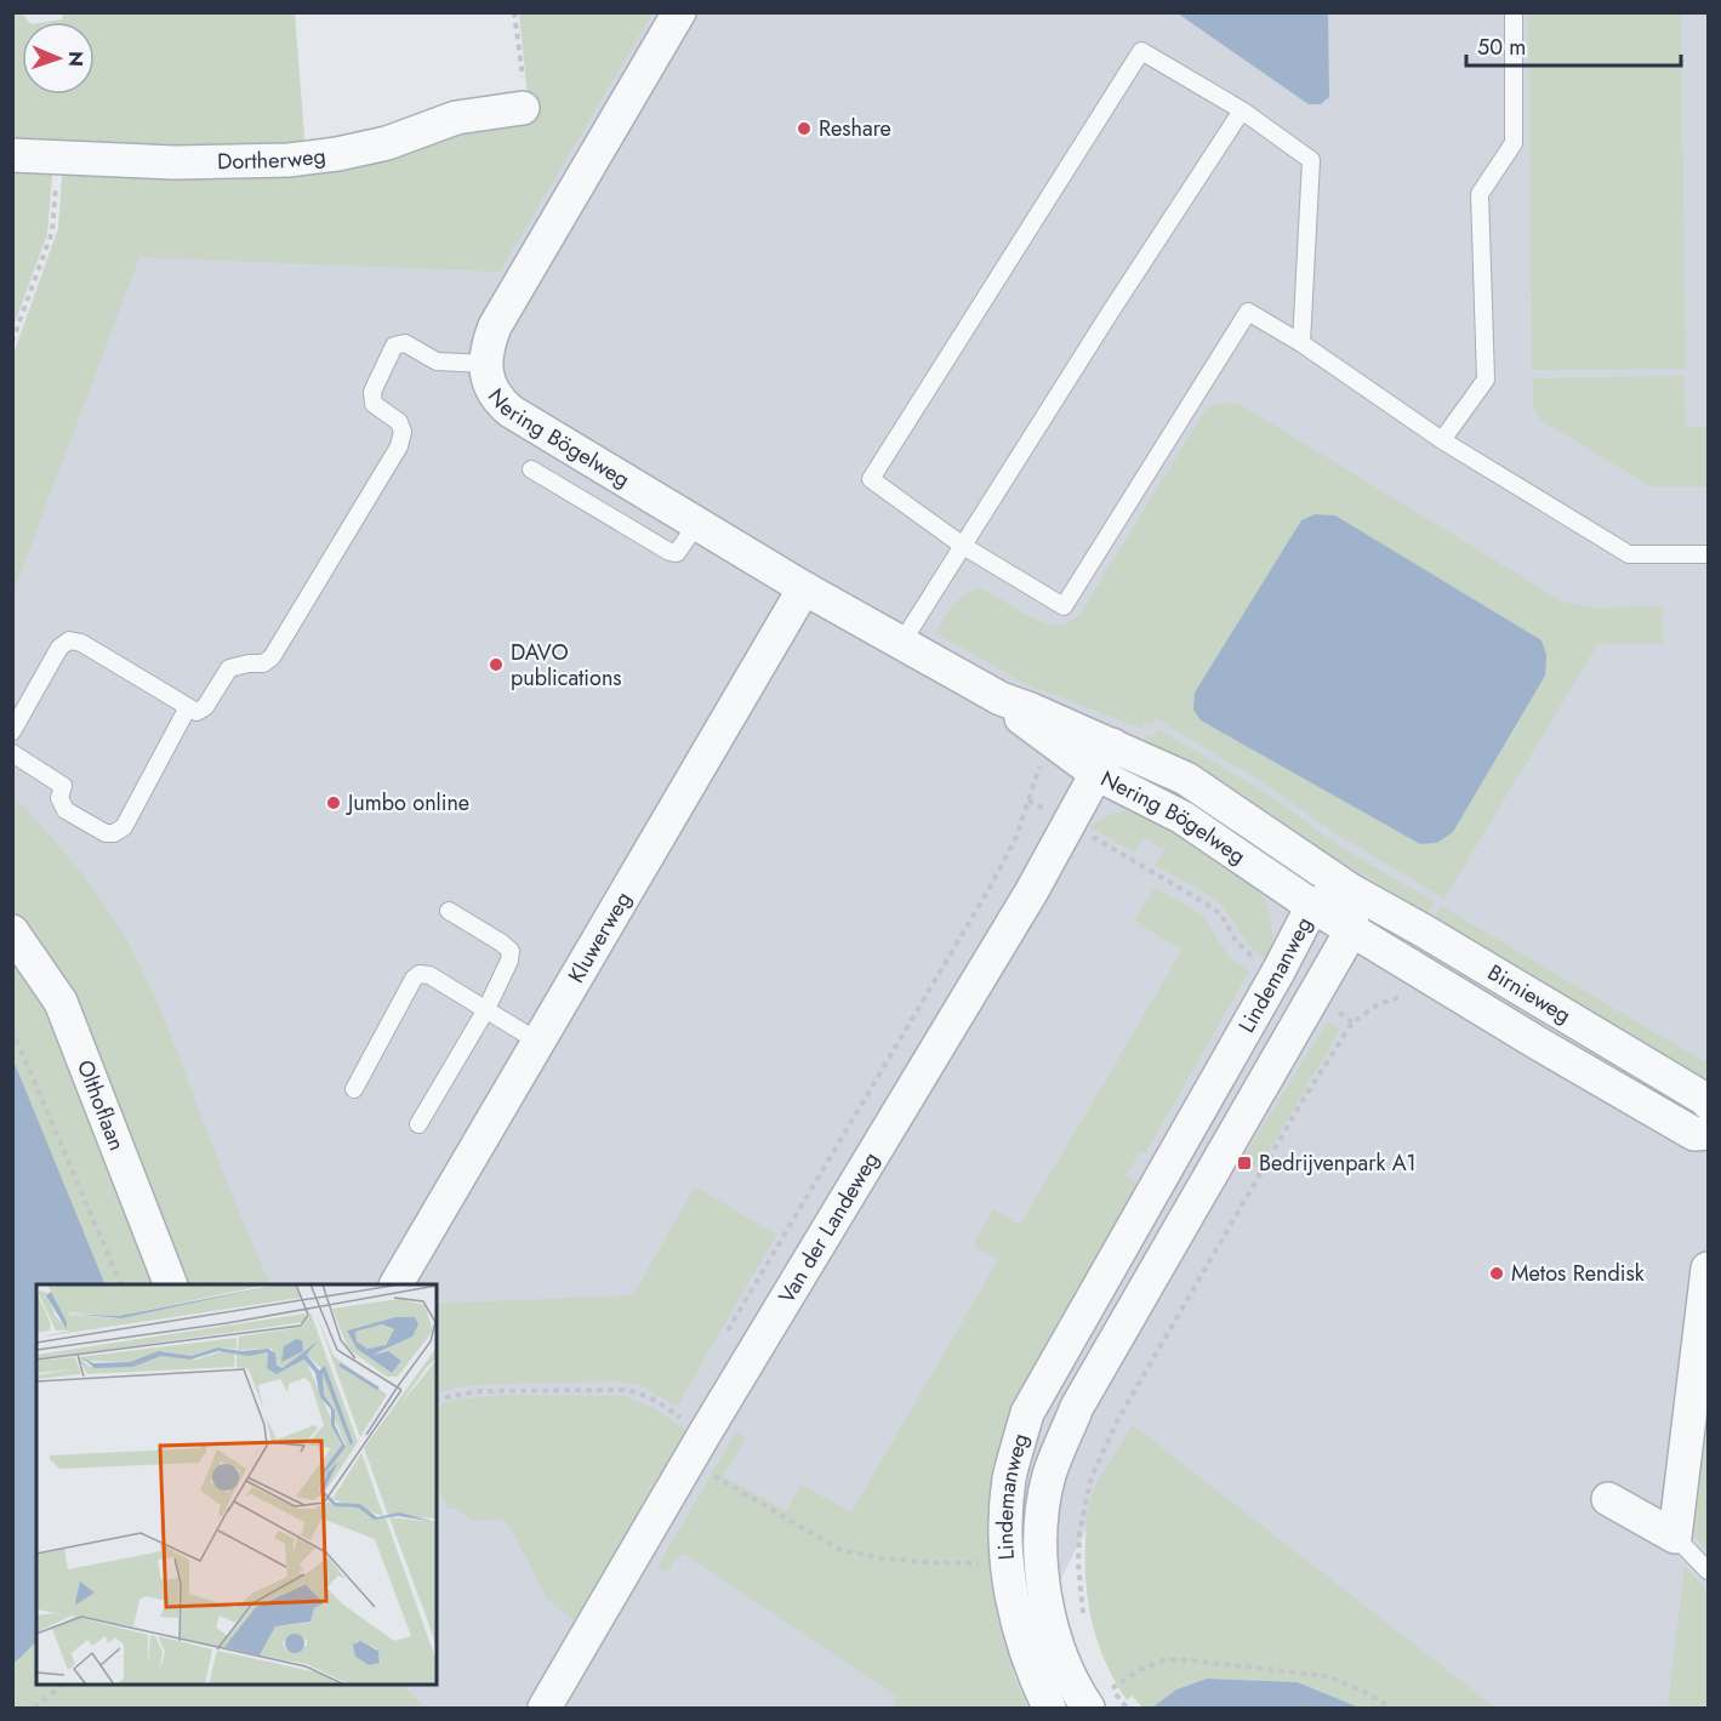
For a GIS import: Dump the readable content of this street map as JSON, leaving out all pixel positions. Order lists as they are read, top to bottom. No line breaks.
{"streets":{"street":["Dortherweg","Nering Bögelweg","Kluwerweg","Lindemanweg","Birnieweg","Olthoflaan","Van der Landeweg"]},"crossings":[["Nering Bögelweg","Kluwerweg"],["Nering Bögelweg","Lindemanweg"],["Nering Bögelweg","Birnieweg"],["Nering Bögelweg","Van der Landeweg"],["Lindemanweg","Birnieweg"]],"places":{"other":["Reshare","DAVO publications","Jumbo online","Metos Rendisk"],"transit":["Bedrijvenpark A1"]},"scale_bar":"50 m","north":"right"}
